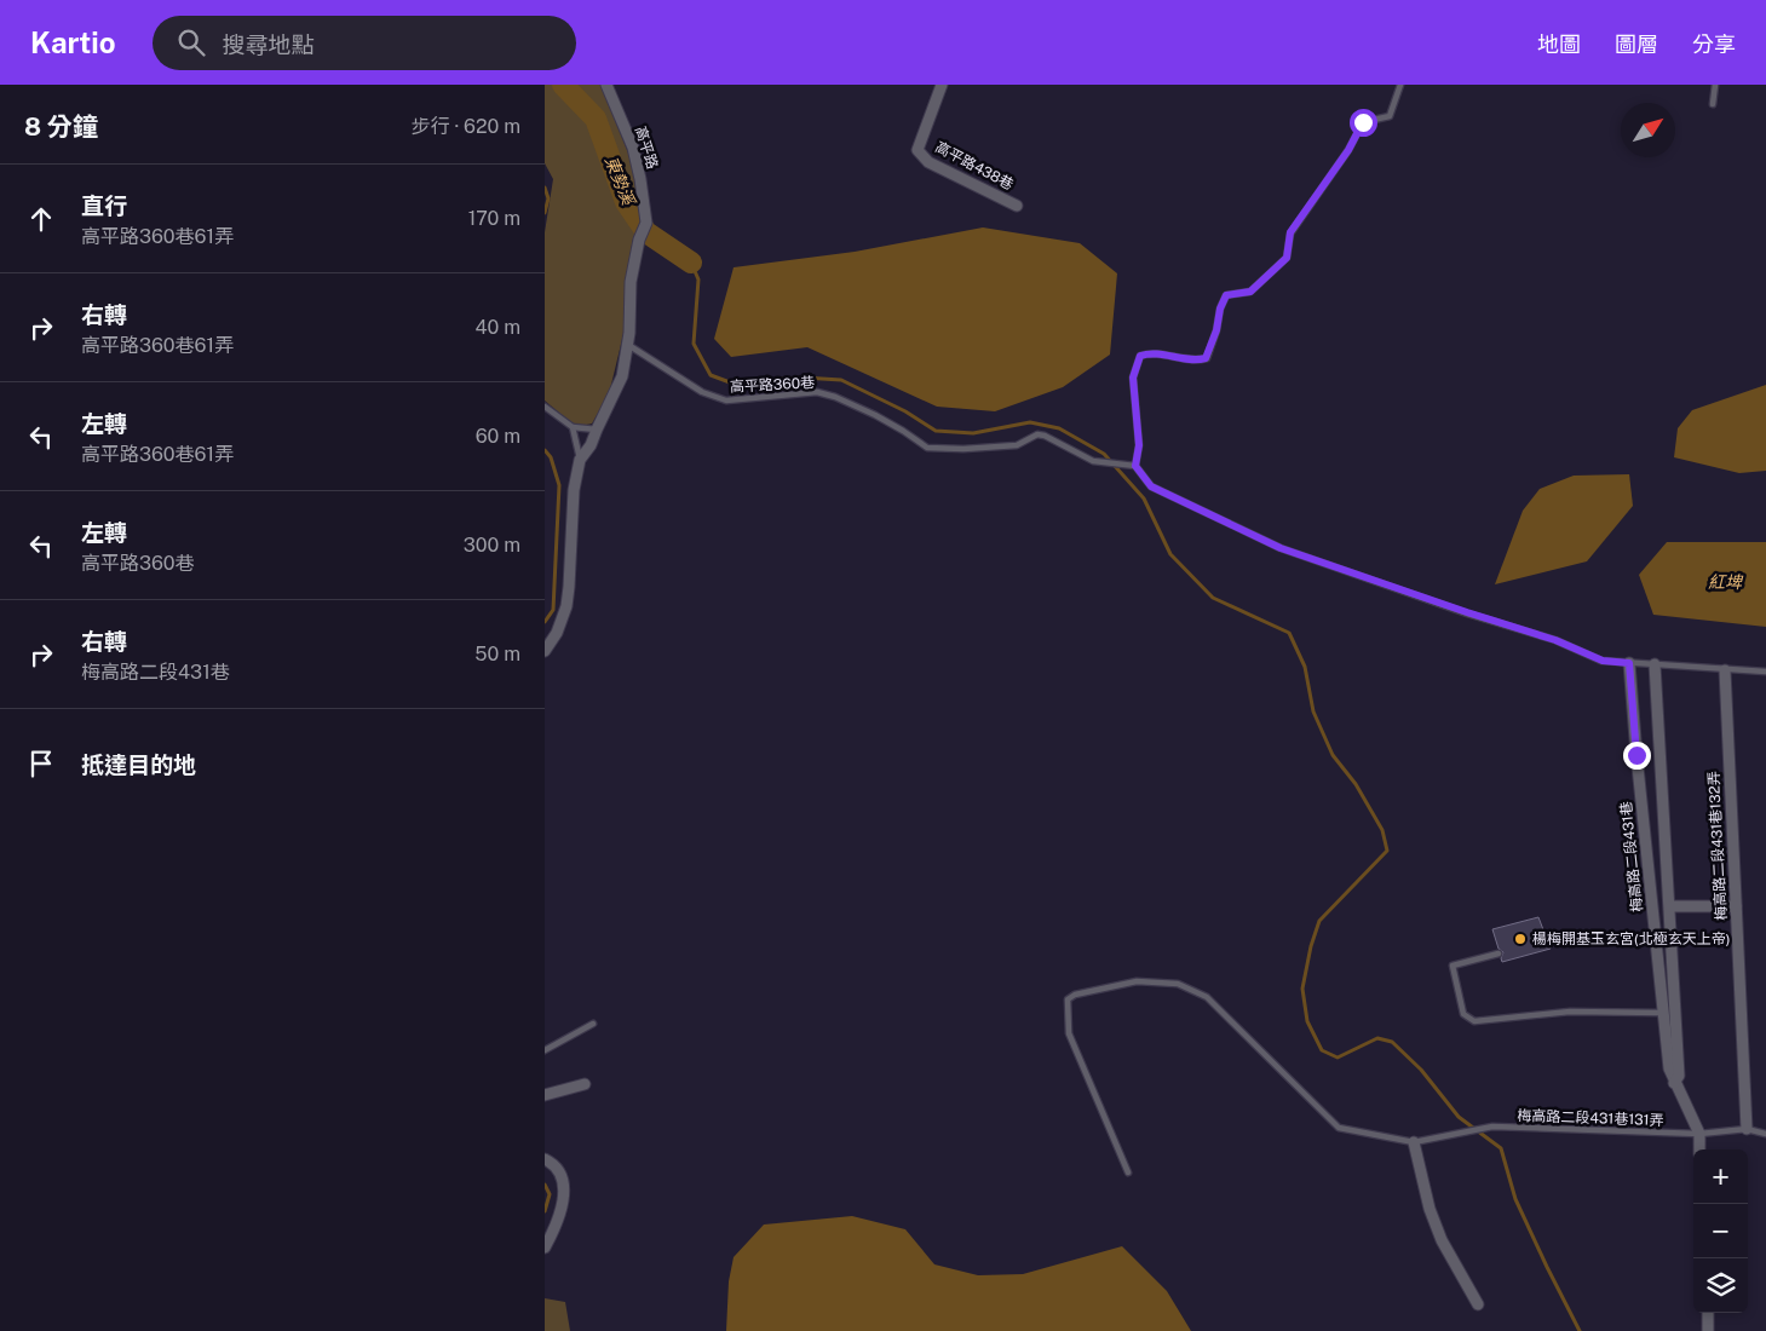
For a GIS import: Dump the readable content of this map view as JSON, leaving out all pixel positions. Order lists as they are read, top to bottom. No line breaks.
{"streets":{"street":["高平路","高平路438巷","梅高路二段431巷132弄","梅高路二段431巷"],"lane":["高平路360巷","梅高路二段431巷131弄"]},"crossings":[["高平路","高平路360巷"],["梅高路二段431巷132弄","梅高路二段431巷131弄"],["梅高路二段431巷","梅高路二段431巷131弄"]],"water":["東勢溪","紅埤"],"places":["楊梅開基玉玄宮(北極玄天上帝)"],"north":"top right","page":{"header":"Kartio","search":"搜尋地點","nav":["地圖","圖層","分享"],"heading":["8 分鐘","步行 · 620 m"],"list":[["直行","高平路360巷61弄","170 m"],["右轉","高平路360巷61弄","40 m"],["左轉","高平路360巷61弄","60 m"],["左轉","高平路360巷","300 m"],["右轉","梅高路二段431巷","50 m"],"抵達目的地"],"map_buttons":["+","−"]}}
